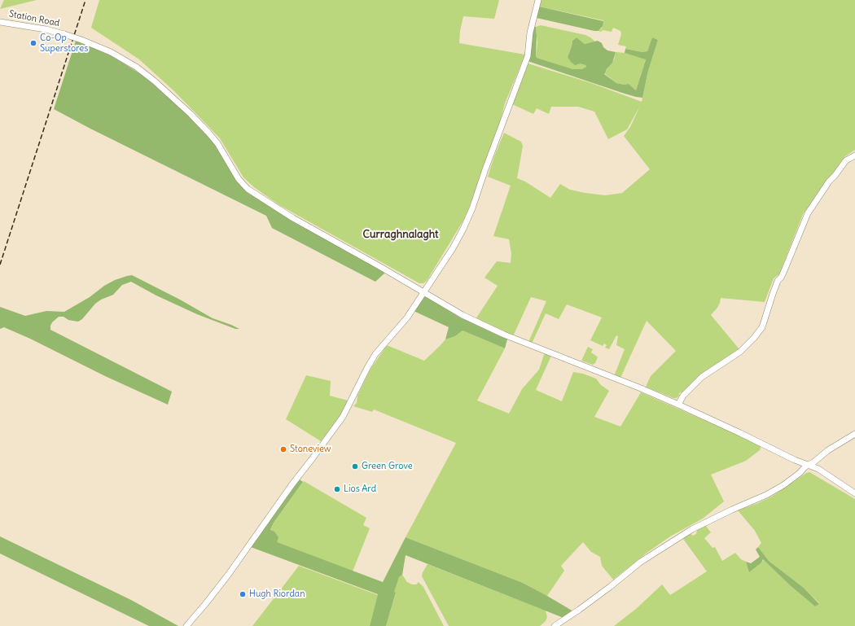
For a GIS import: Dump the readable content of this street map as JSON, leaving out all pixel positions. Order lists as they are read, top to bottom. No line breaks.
{"streets":{"street":["Station Road"]},"districts":["Curraghnalaght"],"places":["Co-Op Superstores","Stoneview","Green Grove","Lios Ard","Hugh Riordan"]}
